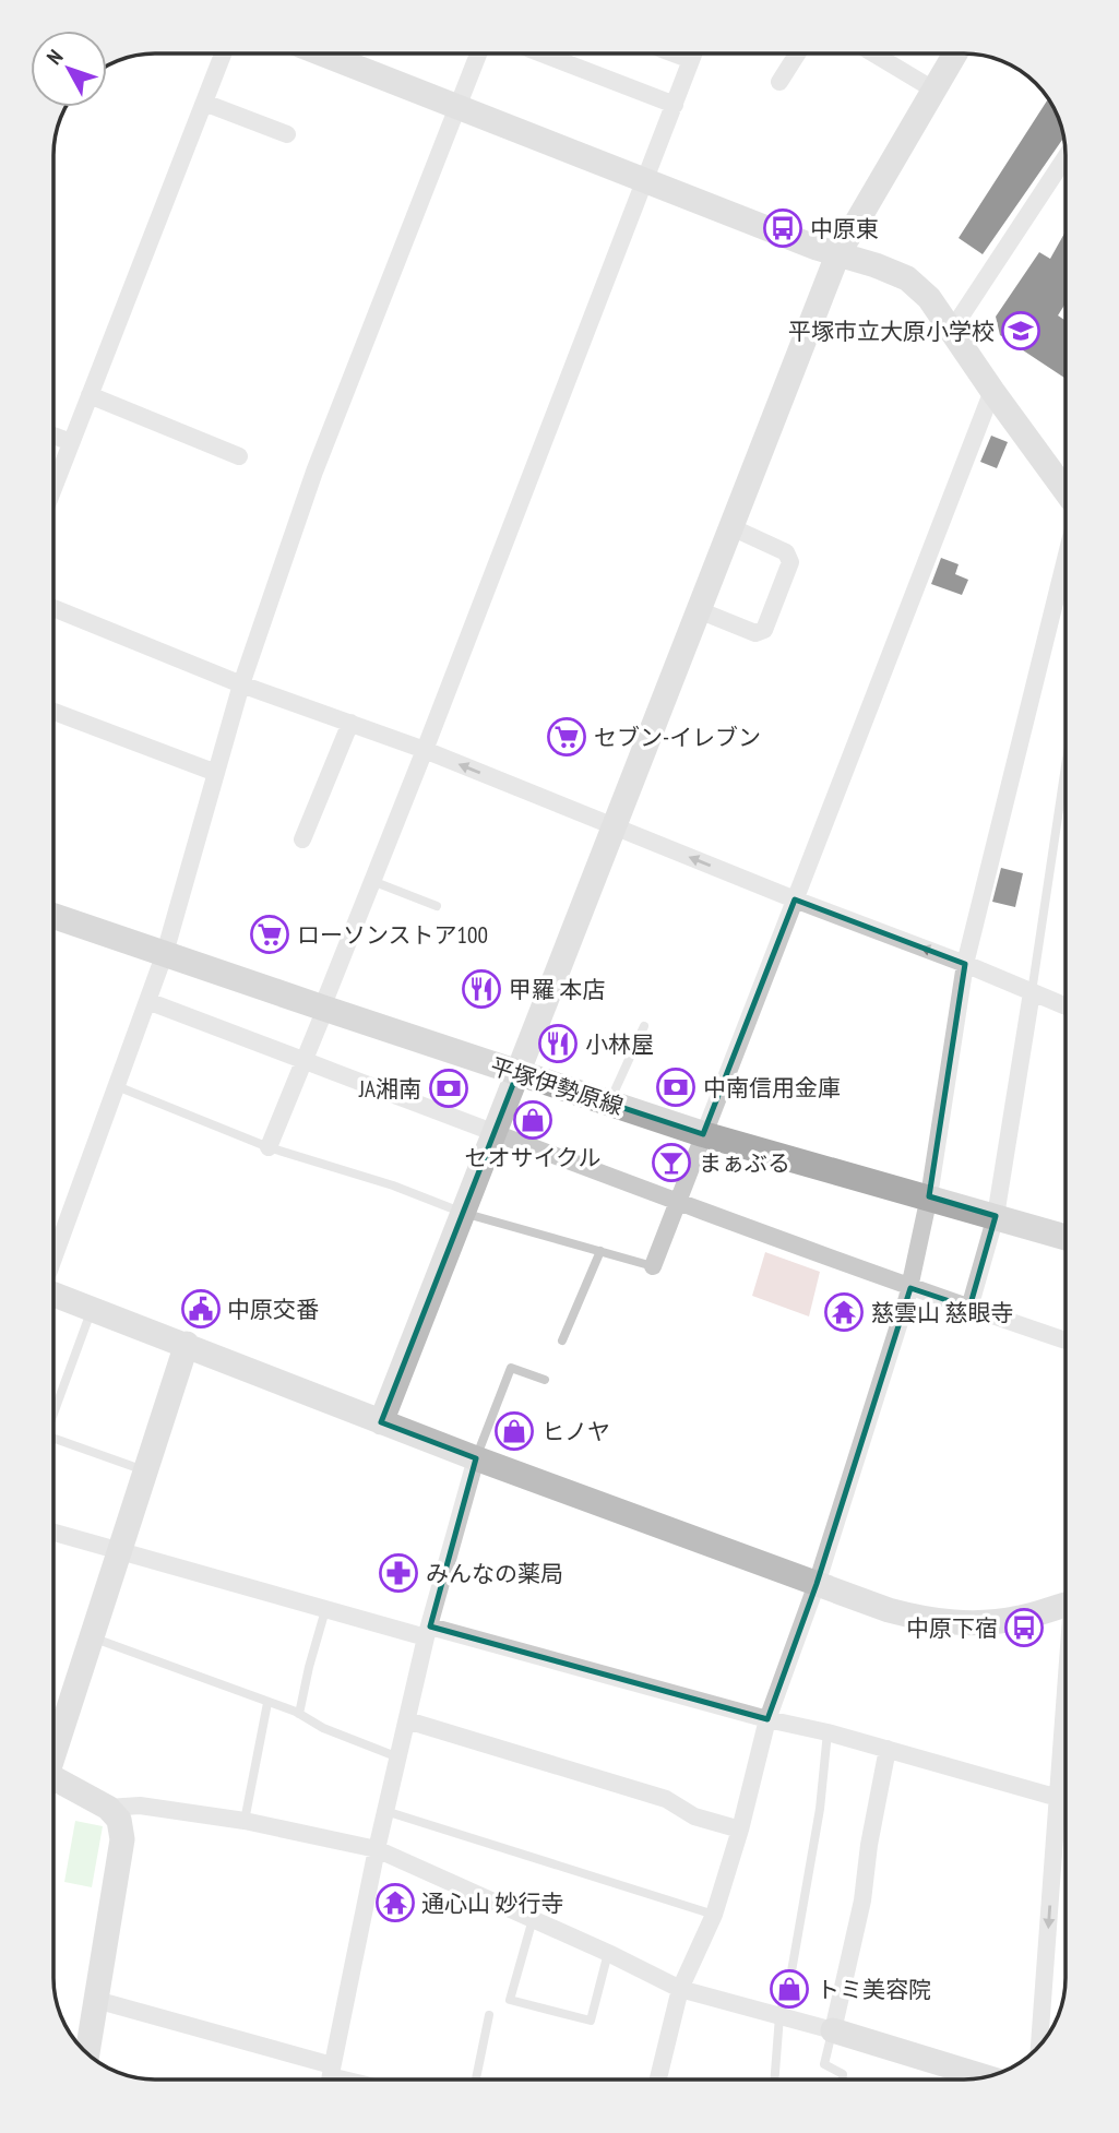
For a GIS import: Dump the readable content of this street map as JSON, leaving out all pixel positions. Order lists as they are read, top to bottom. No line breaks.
{"streets":{"main road":["平塚伊勢原線"]},"places":{"bus stop":["中原東","中原下宿"],"school or university":["平塚市立大原小学校"],"supermarket":["セブン-イレブン","ローソンストア100"],"restaurant":["甲羅 本店","小林屋"],"bank":["中南信用金庫","JA湘南"],"shop":["セオサイクル","ヒノヤ","トミ美容院"],"bar":["まぁぶる"],"public building":["中原交番"],"temple":["慈雲山 慈眼寺","通心山 妙行寺"],"pharmacy":["みんなの薬局"]},"north":"top left"}
